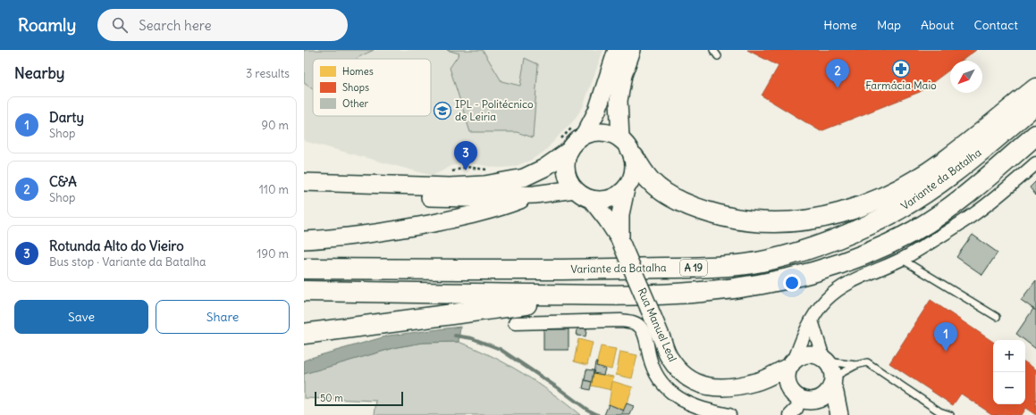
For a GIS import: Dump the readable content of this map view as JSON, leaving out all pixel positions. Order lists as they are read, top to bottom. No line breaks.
{"streets":{"highway":["Variante da Batalha","A 19"],"main road":["Rua Manuel Leal"]},"places":{"pharmacy":["Farmácia Maio"],"school or university":["IPL - Politécnico de Leiria"]},"legend":["Homes","Shops","Other"],"scale_bar":"50 m","north":"bottom left","page":{"header":"Roamly","search":"Search here","nav":["Home","Map","About","Contact"],"heading":["Nearby","3 results"],"pins":["2","3","1"],"list":[{"mark":"1","name":"Darty","note":"Shop","value":"90 m"},{"mark":"2","name":"C&A","note":"Shop","value":"110 m"},{"mark":"3","name":"Rotunda Alto do Vieiro","note":"Bus stop · Variante da Batalha","value":"190 m"}],"buttons":["Save","Share"],"map_buttons":["+","−"],"scale":"50 m"}}
